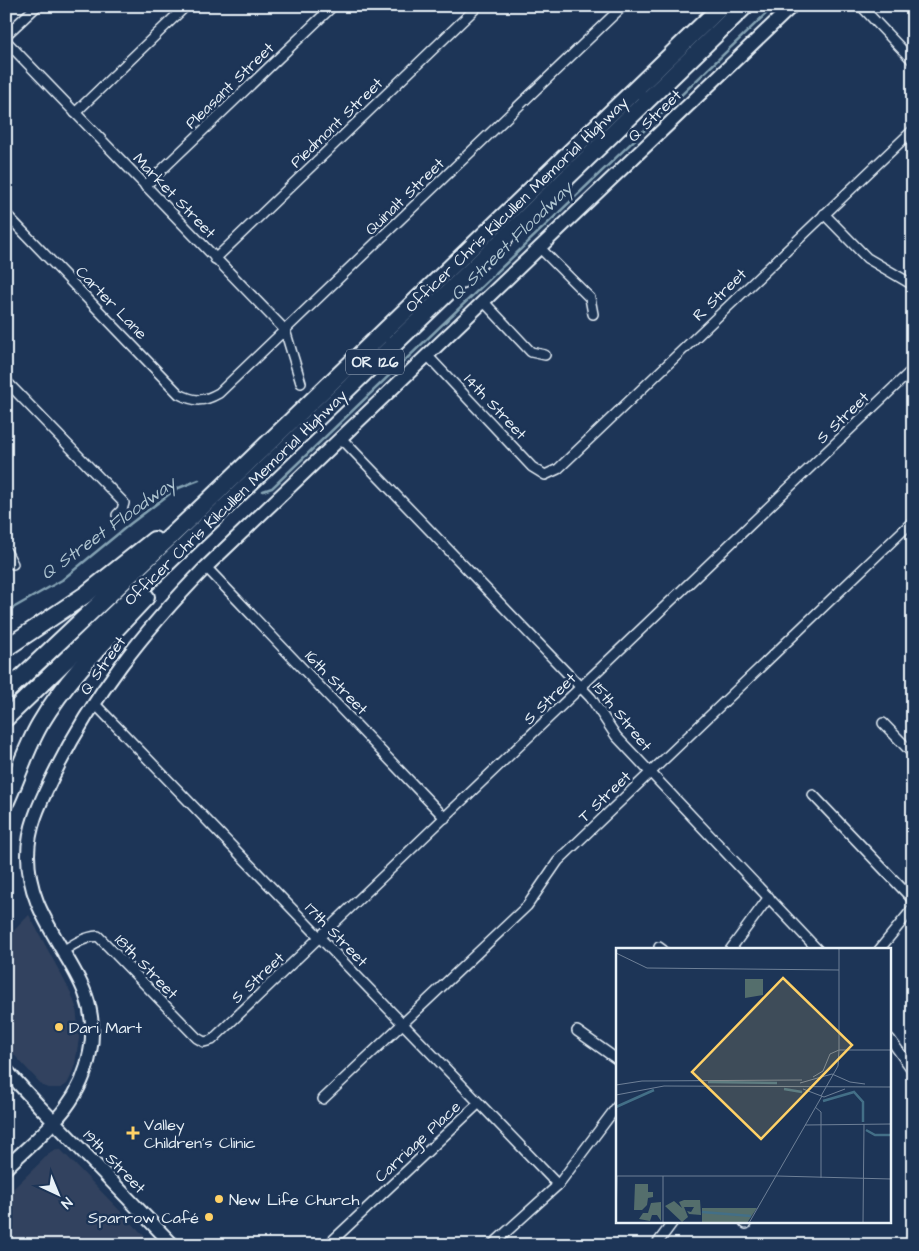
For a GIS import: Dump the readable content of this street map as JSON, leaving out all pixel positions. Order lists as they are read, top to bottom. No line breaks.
{"streets":{"highway":["Officer Chris Kilcullen Memorial Highway","OR 126"],"street":["Pleasant Street","Q Street","Piedmont Street","Market Street","Quinalt Street","R Street","Carter Lane","14th Street","S Street","16th Street","15th Street","T Street","17th Street","18th Street","Carriage Place","19th Street"]},"crossings":[["Pleasant Street","Market Street"],["Q Street","14th Street"],["Q Street","16th Street"],["Q Street","15th Street"],["Q Street","17th Street"],["Q Street","18th Street"],["Q Street","19th Street"],["Piedmont Street","Market Street"],["Market Street","Quinalt Street"],["Quinalt Street","Carter Lane"],["R Street","14th Street"],["S Street","16th Street"],["S Street","15th Street"],["S Street","17th Street"],["S Street","18th Street"],["15th Street","T Street"],["T Street","17th Street"],["17th Street","Carriage Place"]],"water":["Q Street Floodway"],"places":{"other":["Dari Mart","New Life Church","Sparrow Café"],"health":["Valley Children’s Clinic"]},"north":"bottom right"}
